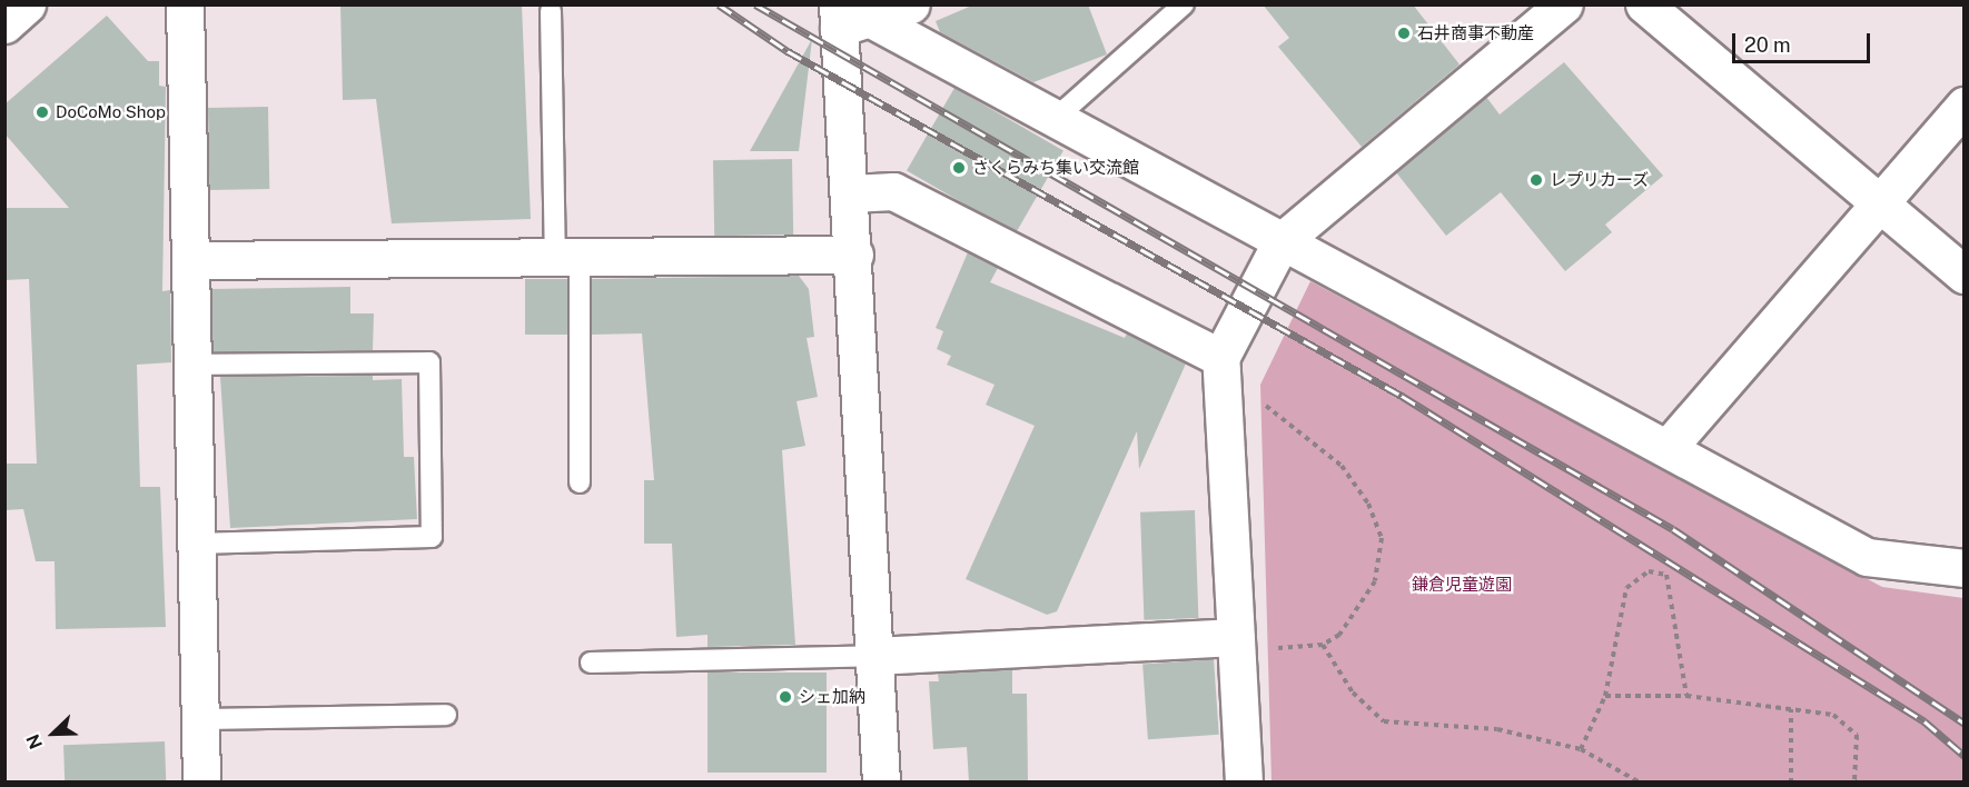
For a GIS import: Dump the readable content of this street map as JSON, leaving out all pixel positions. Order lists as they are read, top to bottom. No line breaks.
{"parks":["鎌倉児童遊園"],"places":["石井商事不動産","DoCoMo Shop","さくらみち集い交流館","レプリカーズ","シェ加納"],"scale_bar":"20 m","north":"bottom left"}
